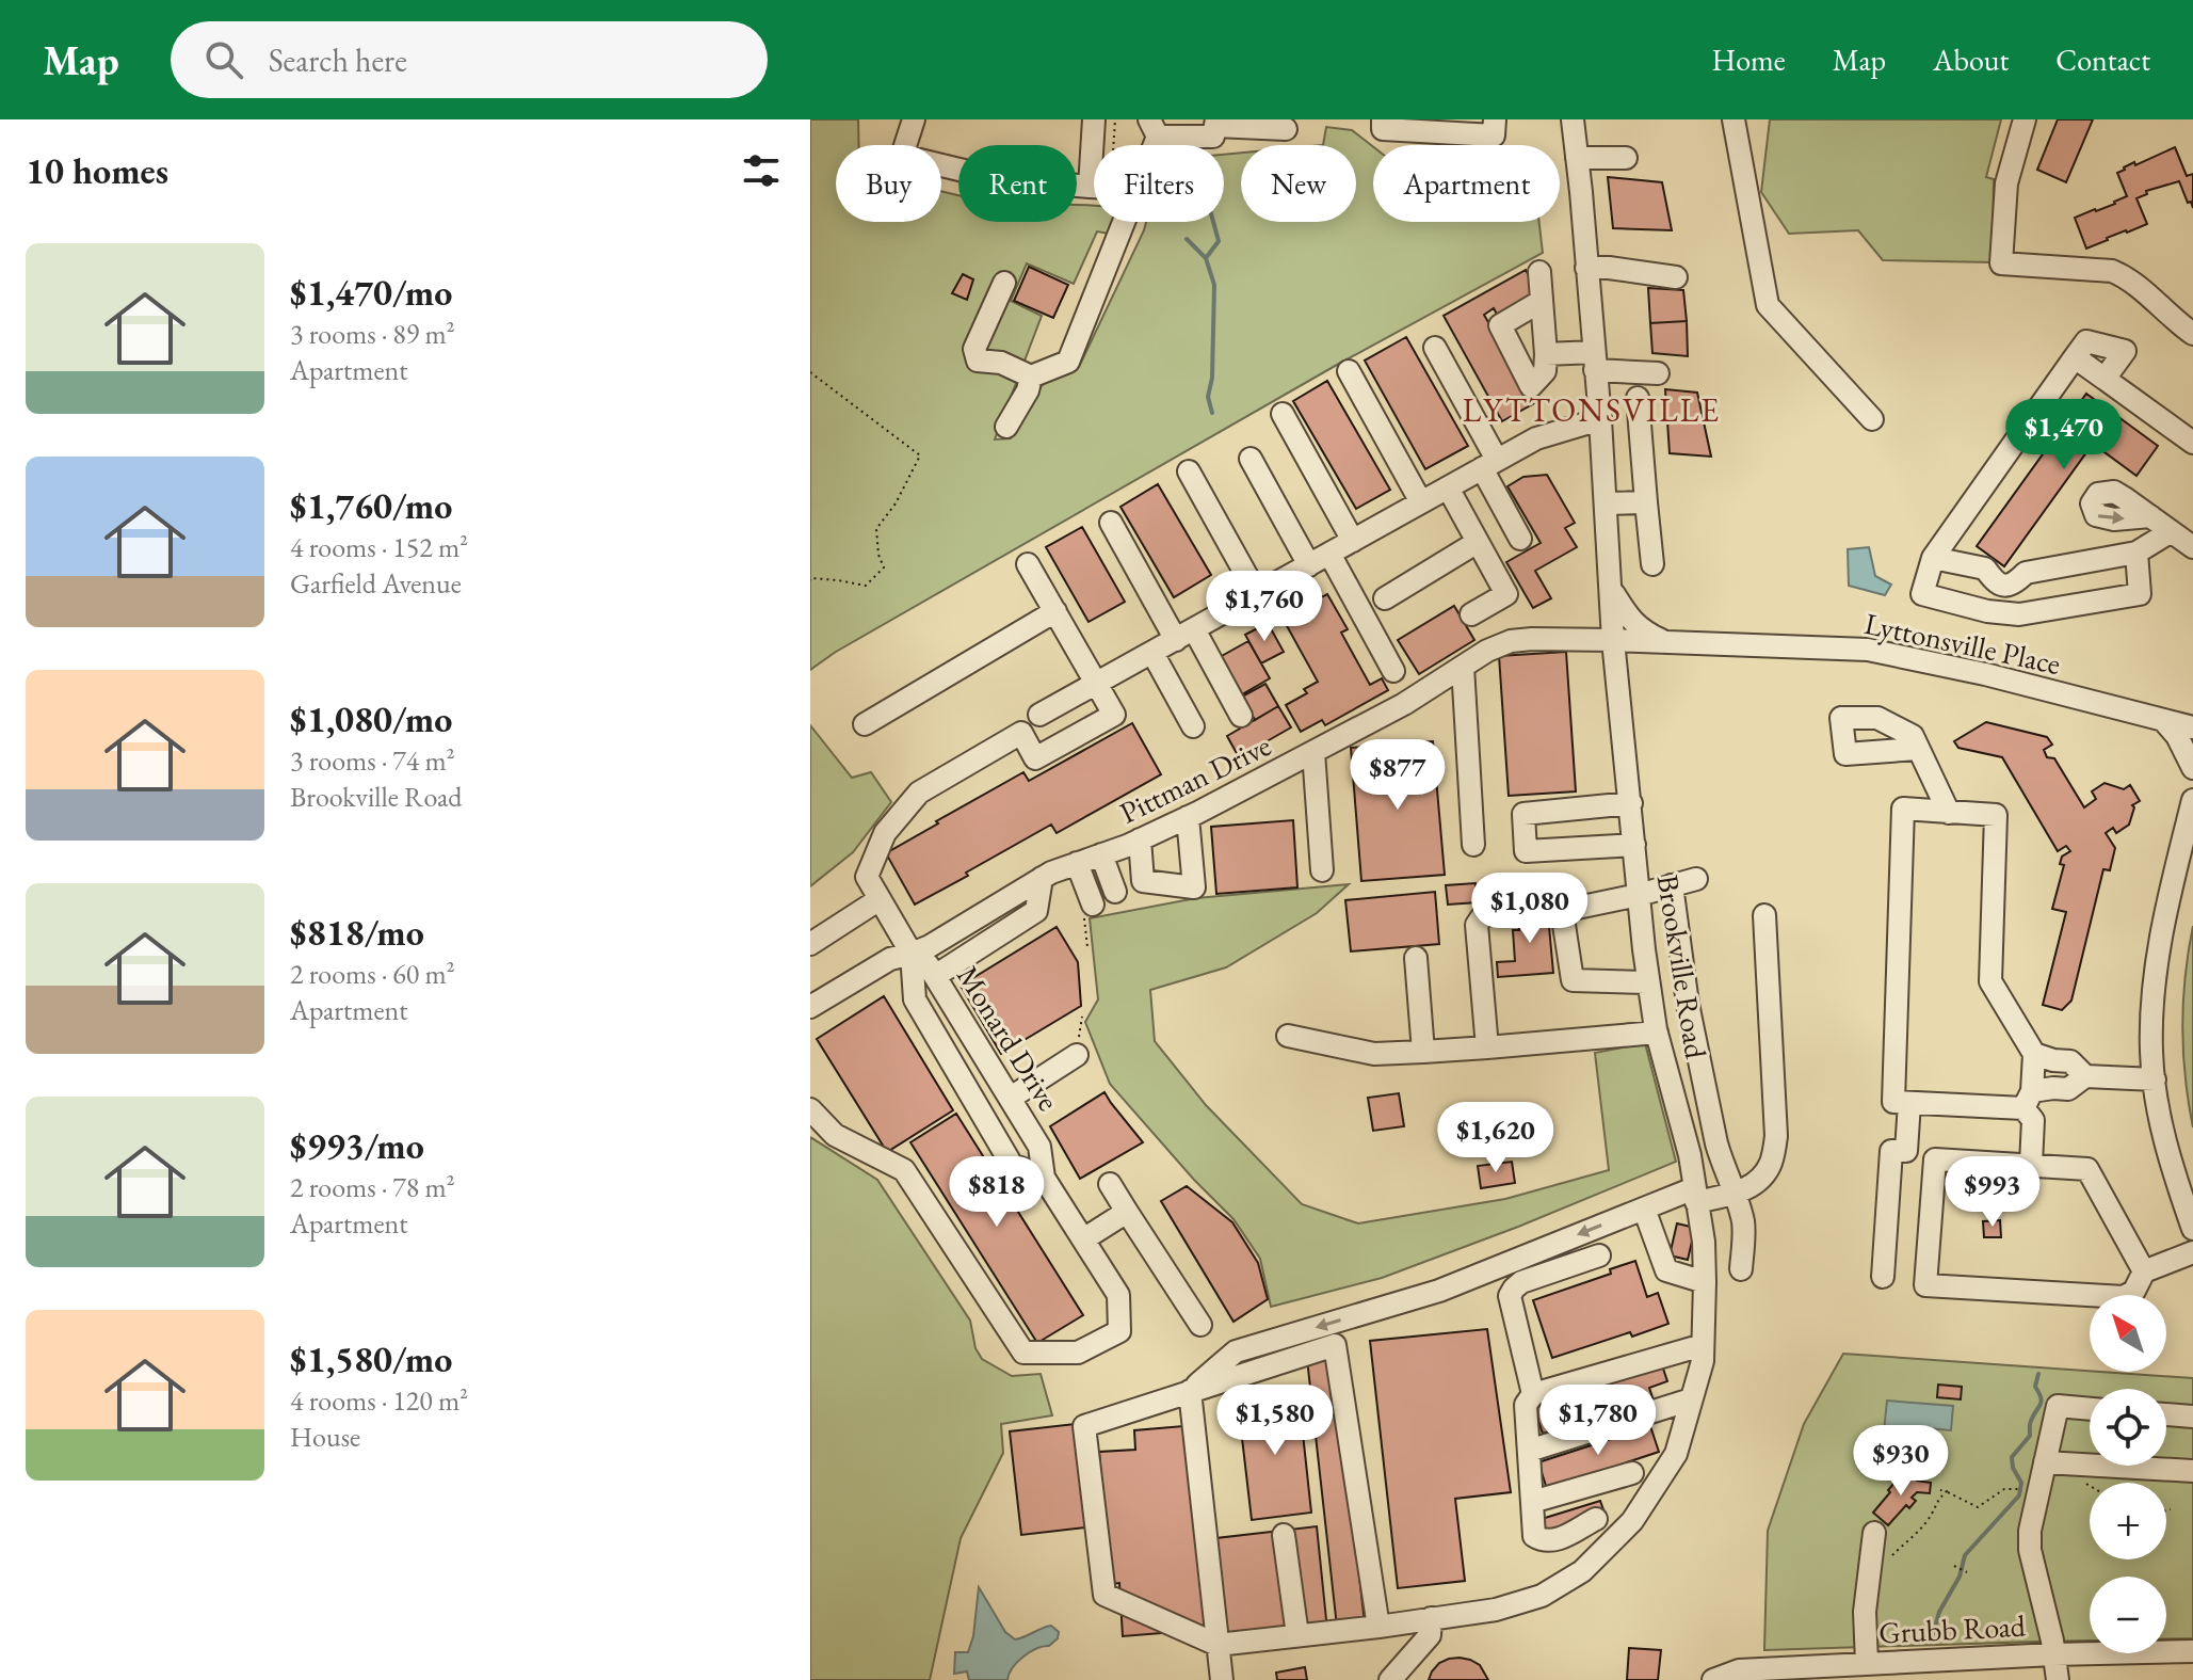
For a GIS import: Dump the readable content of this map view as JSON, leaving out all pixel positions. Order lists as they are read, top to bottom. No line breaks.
{"streets":{"street":["Lyttonsville Place","Pittman Drive","Brookville Road","Monard Drive","Grubb Road"]},"crossings":[["Lyttonsville Place","Pittman Drive"],["Lyttonsville Place","Brookville Road"],["Pittman Drive","Brookville Road"],["Pittman Drive","Monard Drive"]],"districts":["LYTTONSVILLE"],"north":"top left","page":{"header":"Map","search":"Search here","nav":["Home","Map","About","Contact"],"heading":"10 homes","chip":["Buy","Rent","Filters","New","Apartment"],"list":[{"name":"$1,470/mo","note":"3 rooms · 89 m² · Apartment"},{"name":"$1,760/mo","note":"4 rooms · 152 m² · Garfield Avenue"},{"name":"$1,080/mo","note":"3 rooms · 74 m² · Brookville Road"},{"name":"$818/mo","note":"2 rooms · 60 m² · Apartment"},{"name":"$993/mo","note":"2 rooms · 78 m² · Apartment"},{"name":"$1,580/mo","note":"4 rooms · 120 m² · House"}],"price":["$1,470","$1,760","$877","$1,080","$1,620","$818","$993","$1,580","$1,780","$930"],"map_buttons":["+","−"]}}
